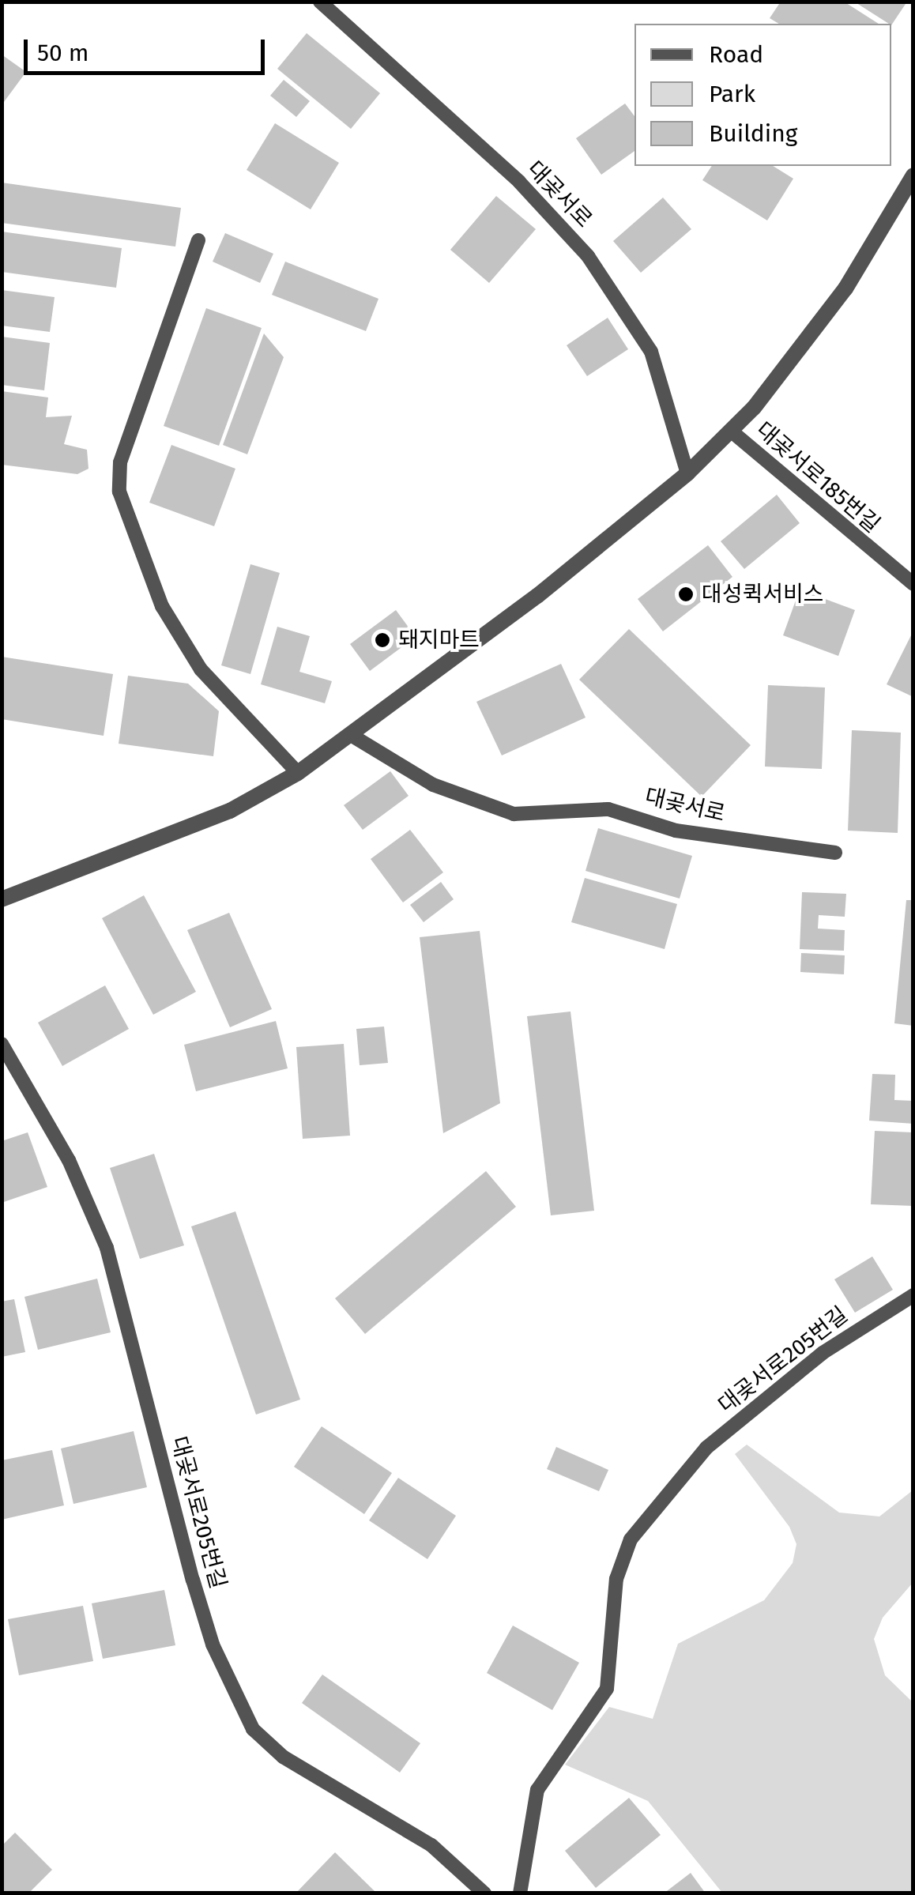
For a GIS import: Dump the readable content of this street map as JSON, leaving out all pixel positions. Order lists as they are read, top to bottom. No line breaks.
{"streets":{"lane":["대곶서로","대곶서로185번길","대곶서로205번길"]},"places":["대성퀵서비스","돼지마트"],"legend":["Road","Park","Building"],"scale_bar":"50 m"}
